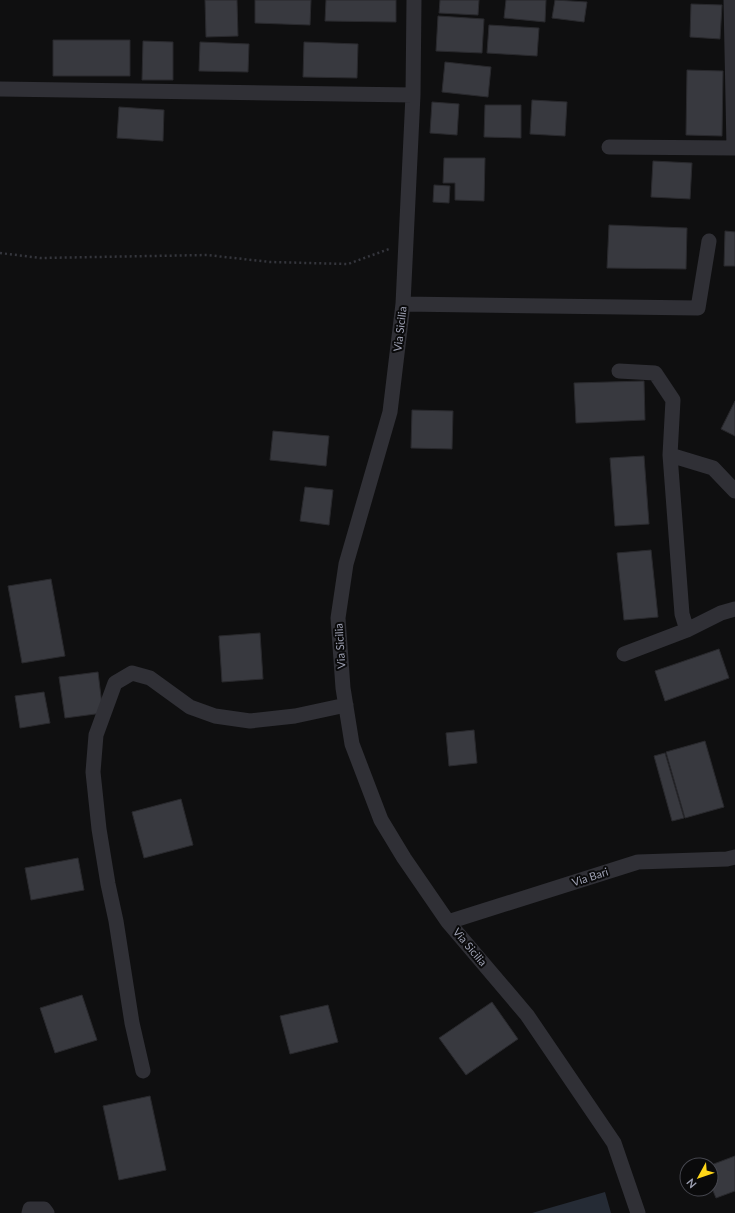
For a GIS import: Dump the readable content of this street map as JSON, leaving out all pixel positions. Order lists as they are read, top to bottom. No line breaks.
{"streets":{"street":["Via Sicilia","Via Bari"]},"crossings":[["Via Sicilia","Via Bari"]],"north":"bottom left"}
